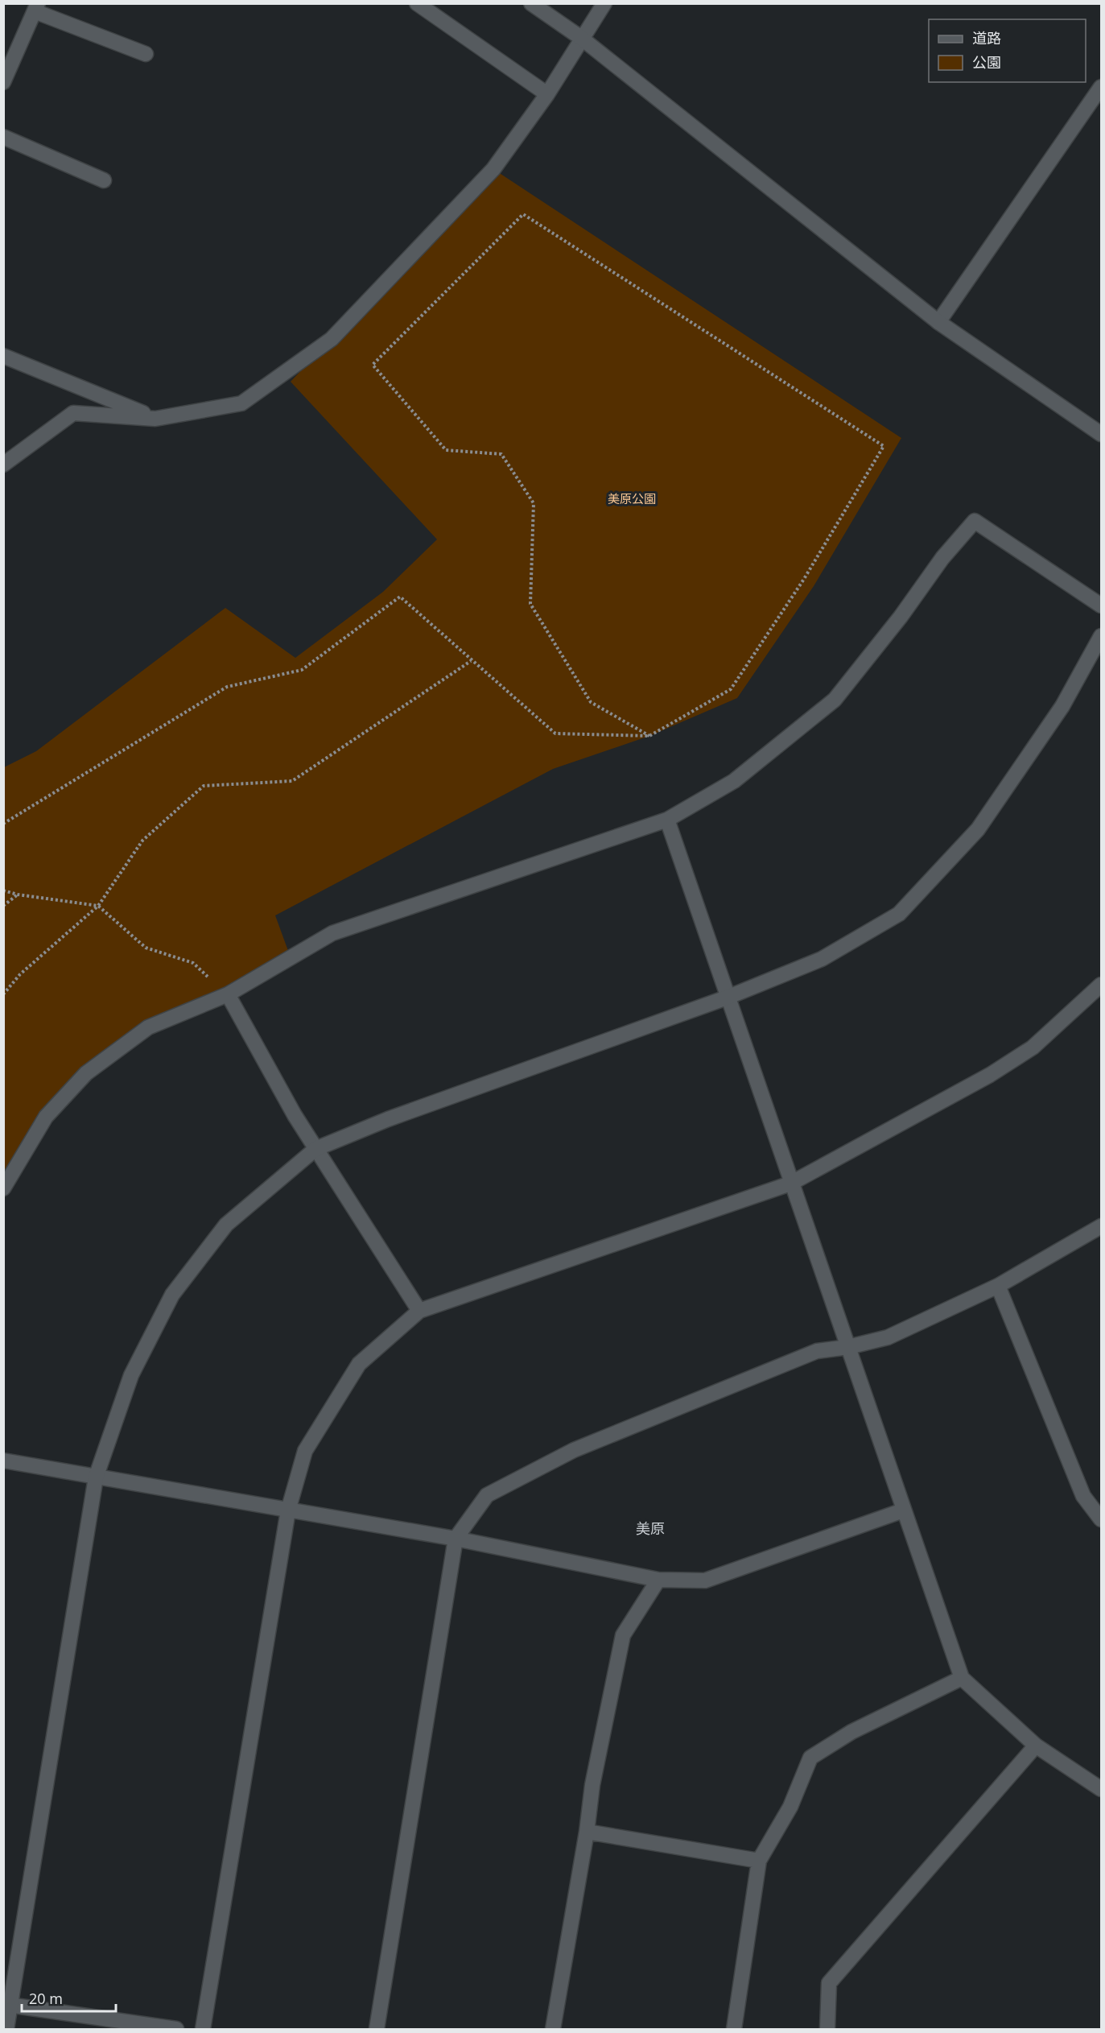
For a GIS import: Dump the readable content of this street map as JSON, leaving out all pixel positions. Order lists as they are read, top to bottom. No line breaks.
{"districts":["美原"],"parks":["美原公園"],"legend":["道路","公園"],"scale_bar":"20 m"}
